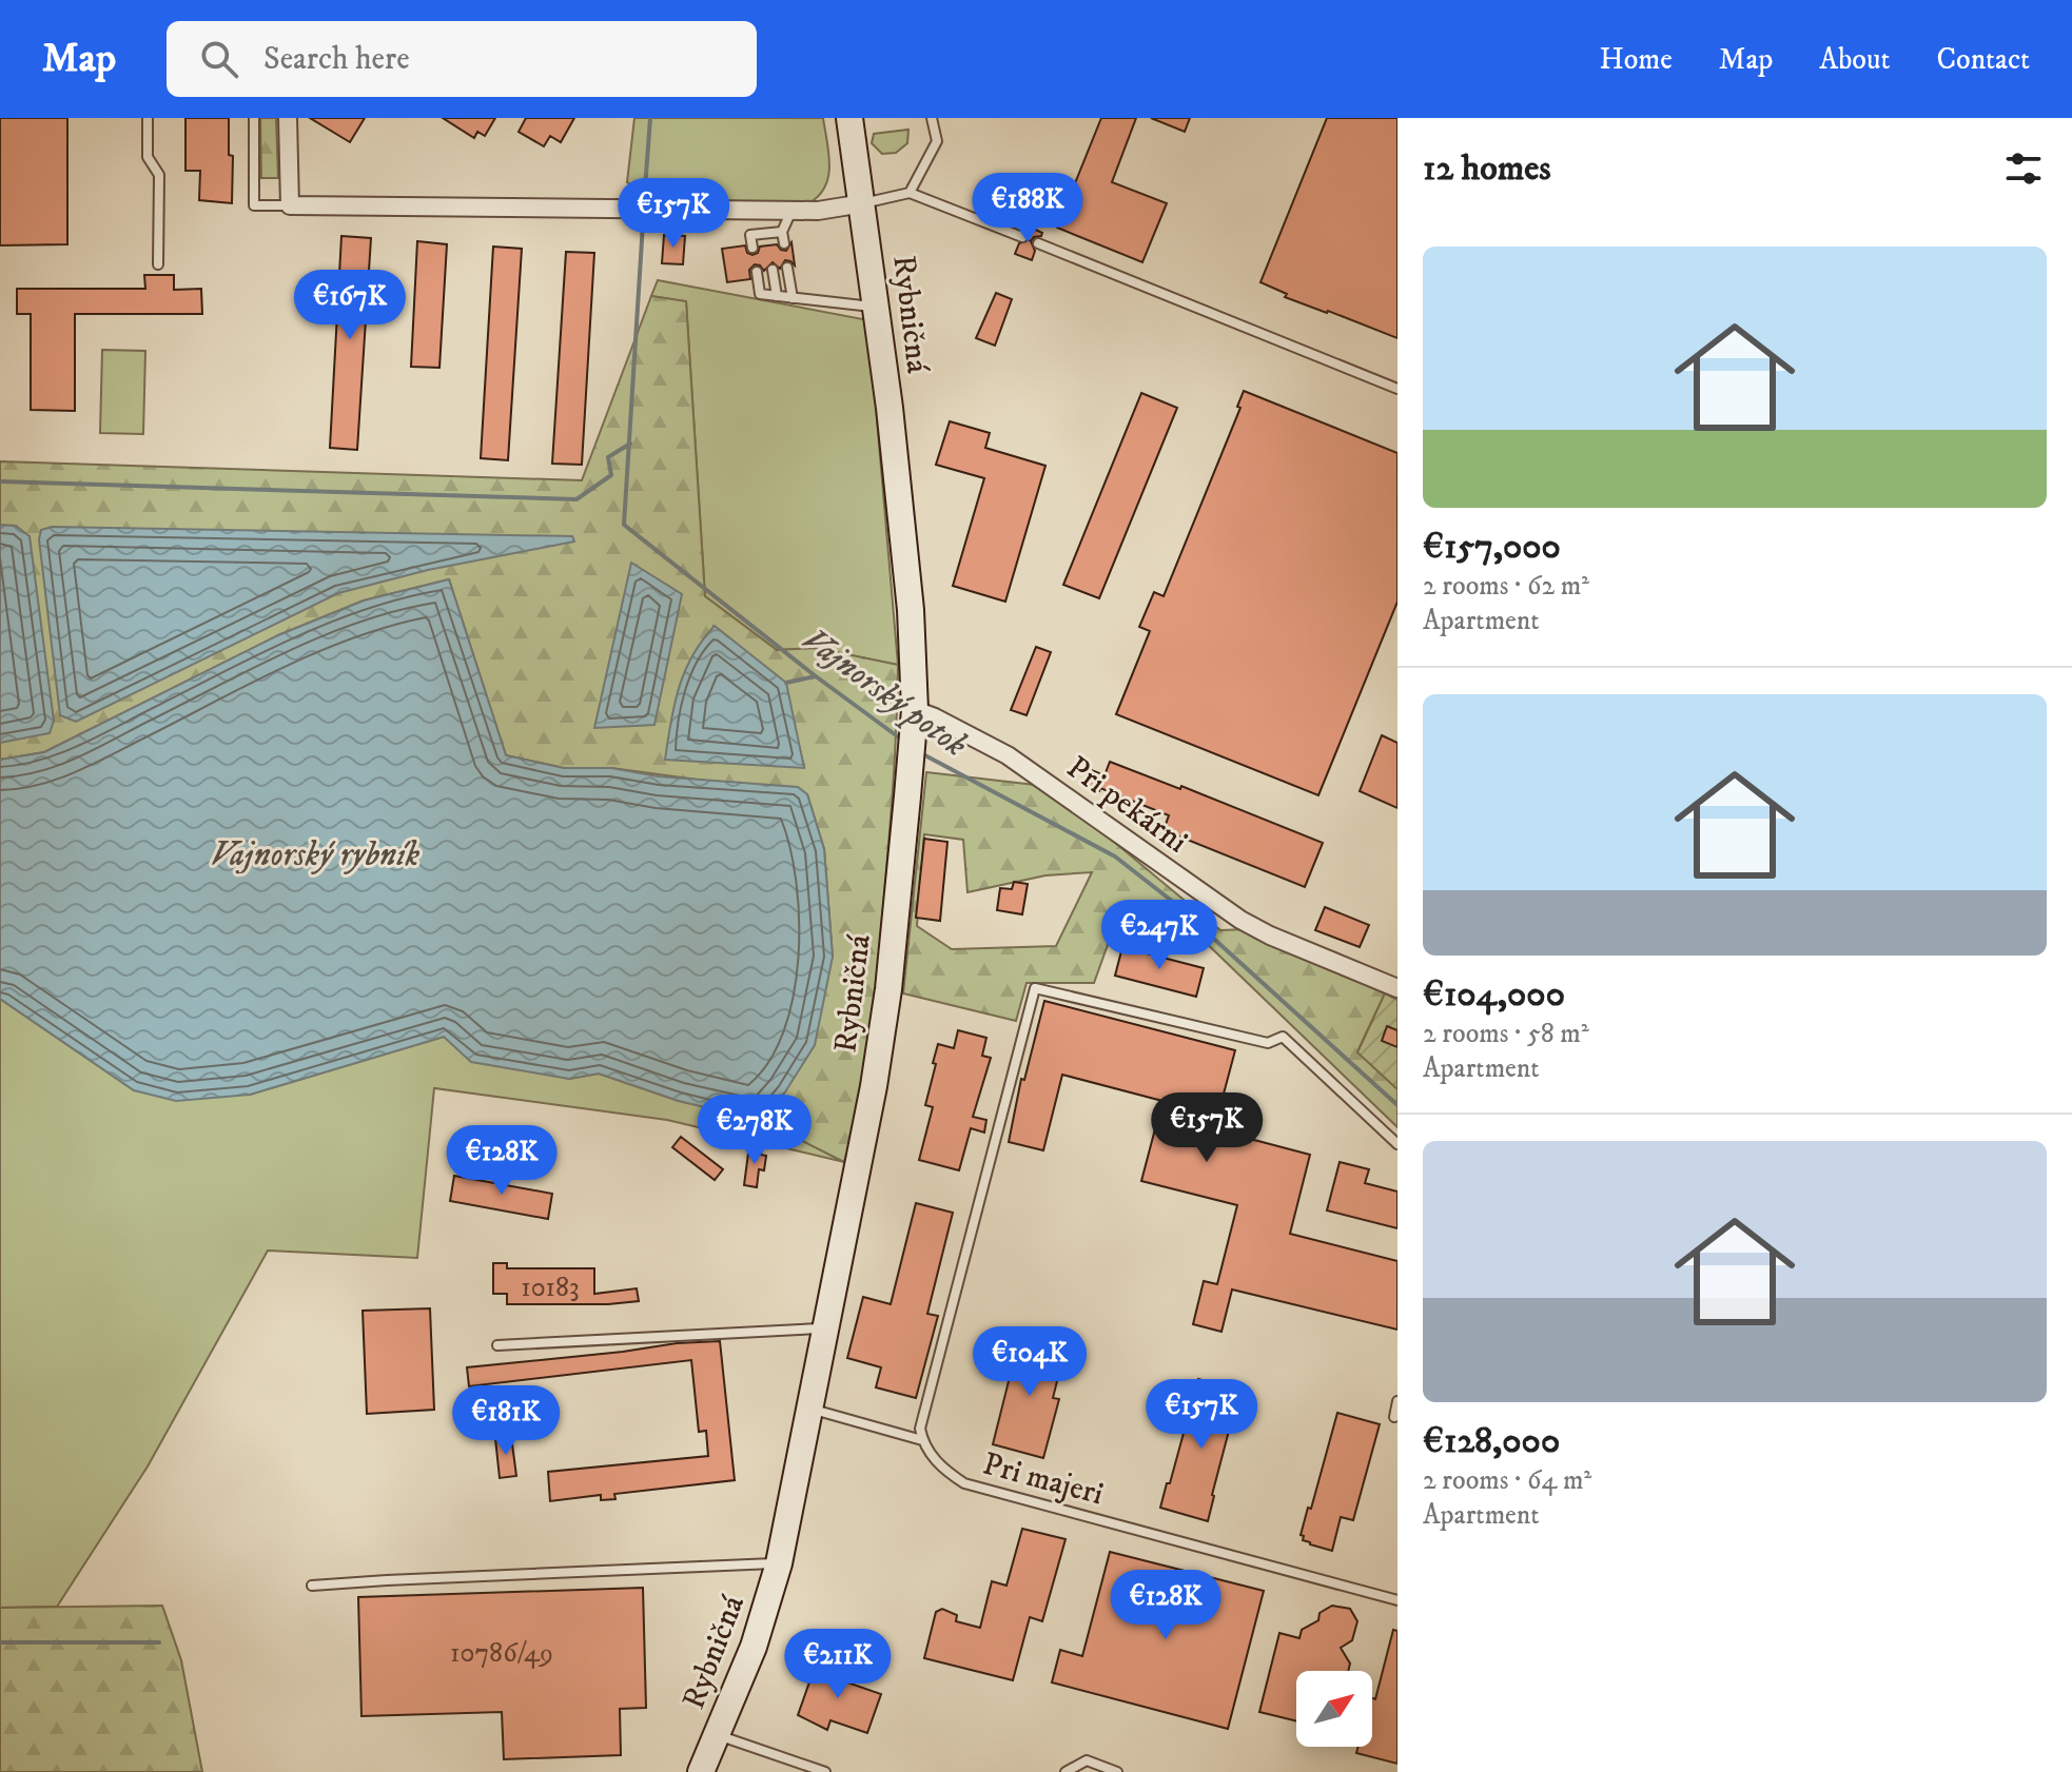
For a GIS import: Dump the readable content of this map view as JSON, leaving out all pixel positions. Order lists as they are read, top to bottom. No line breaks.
{"streets":{"main road":["Rybničná"],"street":["Pri pekárni"],"lane":["Pri majeri"]},"crossings":[["Rybničná","Pri pekárni"]],"water":["Vajnorský potok","Vajnorský rybník"],"house_numbers":["10183","10786/49"],"north":"top right","page":{"header":"Map","search":"Search here","nav":["Home","Map","About","Contact"],"heading":"12 homes","price":["€188K","€157K","€167K","€247K","€157K","€278K","€128K","€104K","€157K","€181K","€128K","€211K"],"list":[{"name":"€157,000","note":"2 rooms · 62 m² · Apartment"},{"name":"€104,000","note":"2 rooms · 58 m² · Apartment"},{"name":"€128,000","note":"2 rooms · 64 m² · Apartment"}]}}
